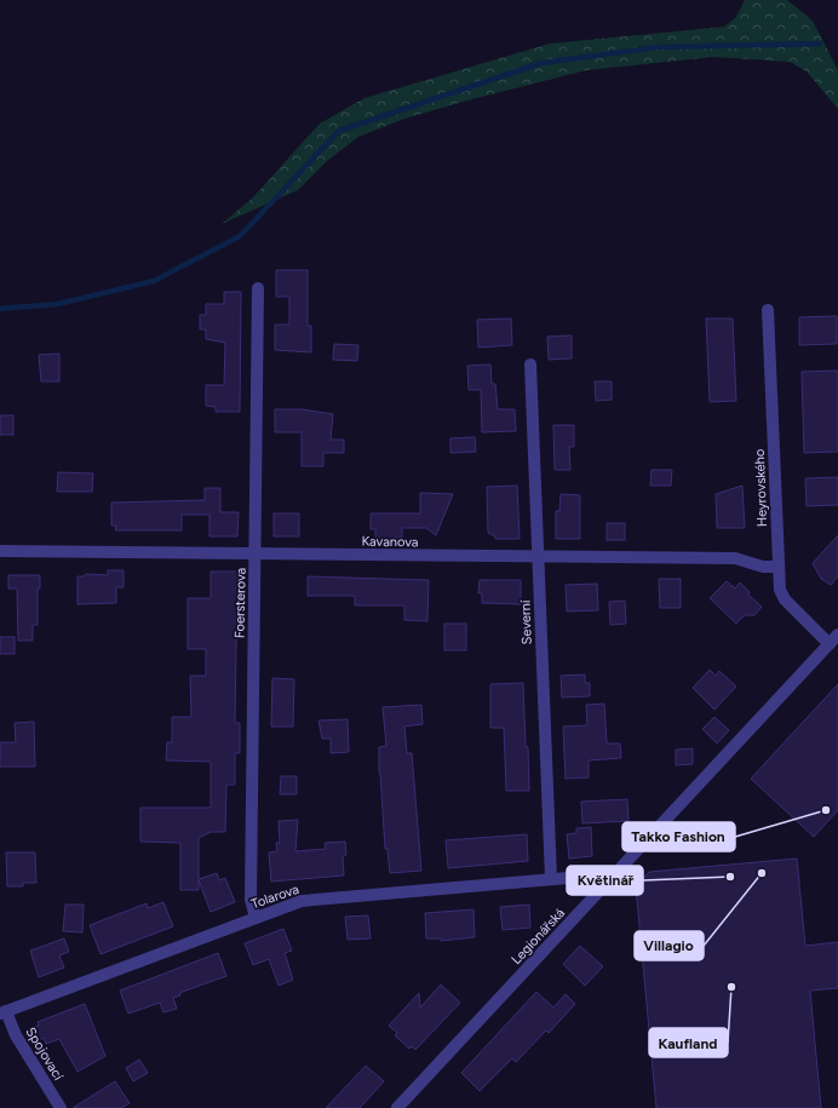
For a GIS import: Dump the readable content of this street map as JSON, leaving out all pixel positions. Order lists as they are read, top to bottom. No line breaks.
{"streets":{"street":["Heyrovského","Kavanova","Foersterova","Severní","Tolarova","Legionářská","Spojovací"]},"crossings":[["Heyrovského","Kavanova"],["Heyrovského","Legionářská"],["Kavanova","Foersterova"],["Kavanova","Severní"],["Foersterova","Tolarova"],["Severní","Tolarova"],["Tolarova","Legionářská"],["Tolarova","Spojovací"]],"places":["Takko Fashion","Villagio","Květinář","Kaufland"]}
